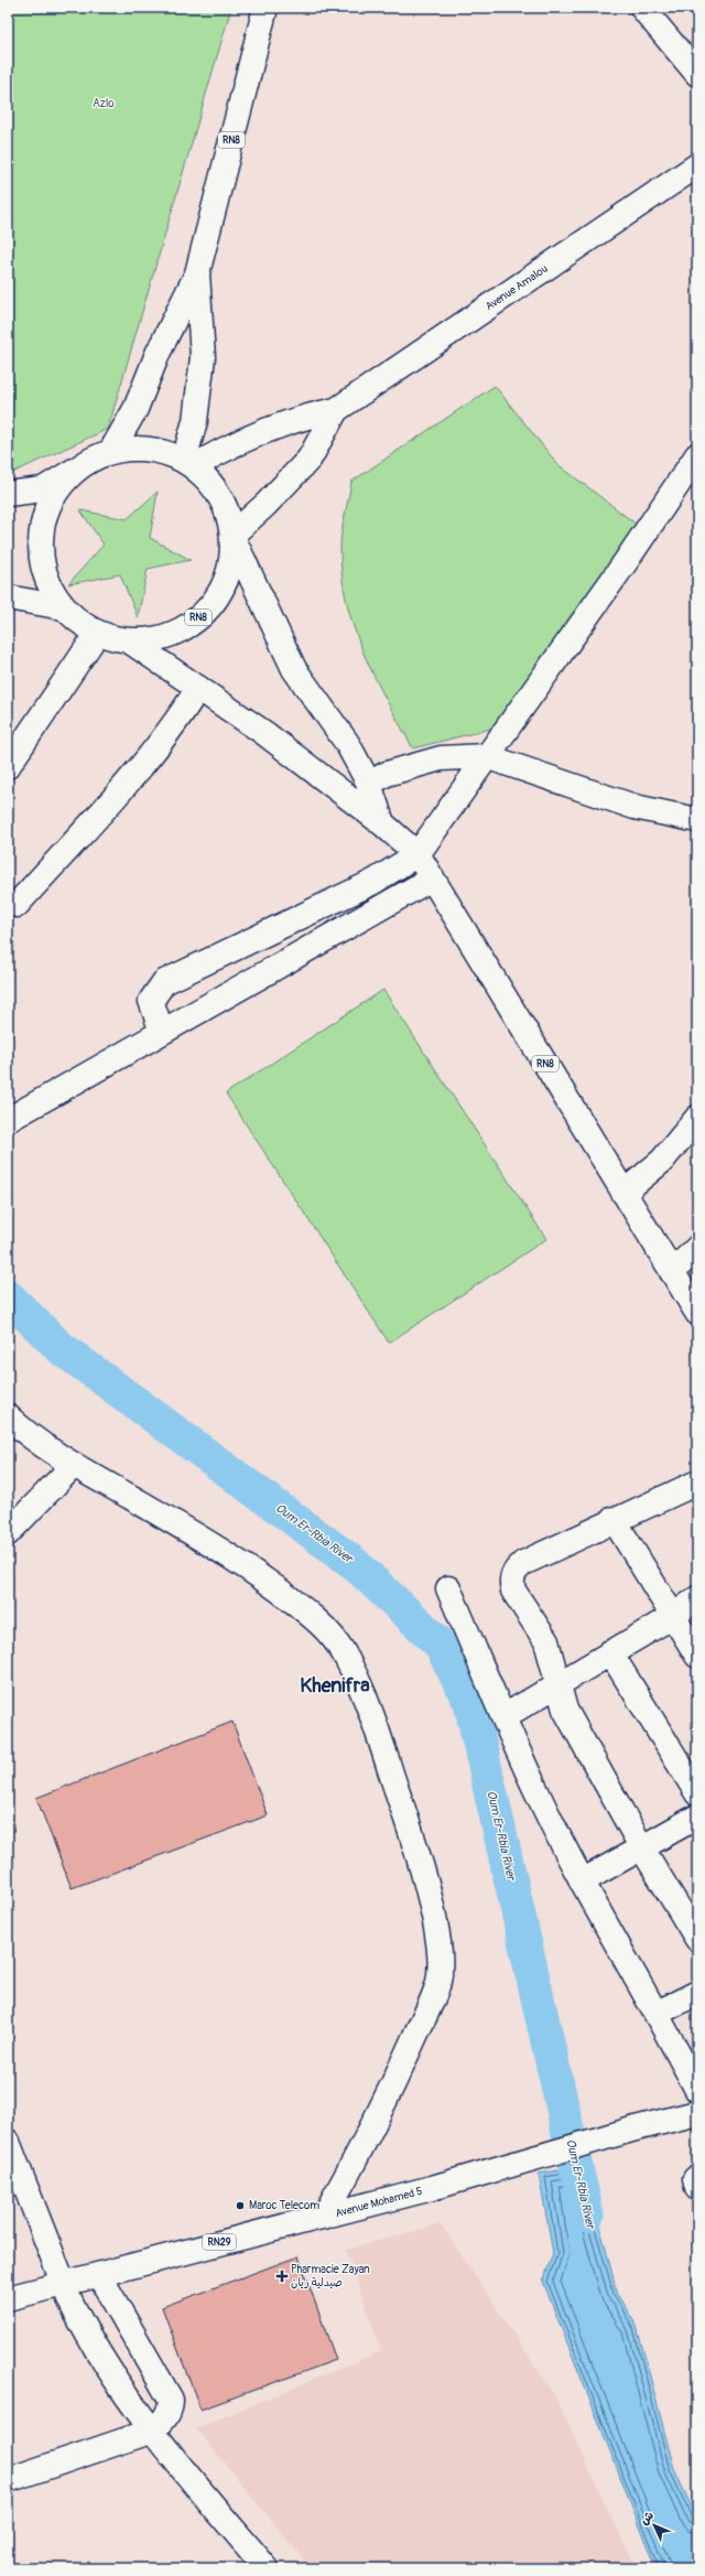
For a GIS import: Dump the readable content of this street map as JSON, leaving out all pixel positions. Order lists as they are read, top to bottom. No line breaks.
{"streets":{"street":["RN8","Avenue Amalou","Avenue Mohamed 5","RN29"]},"districts":["Khenifra"],"water":["Oum Er-Rbia River"],"parks":["Azlo"],"places":{"other":["Maroc Telecom"],"health":["Pharmacie Zayan صيدلية زيان"]},"north":"top left"}
